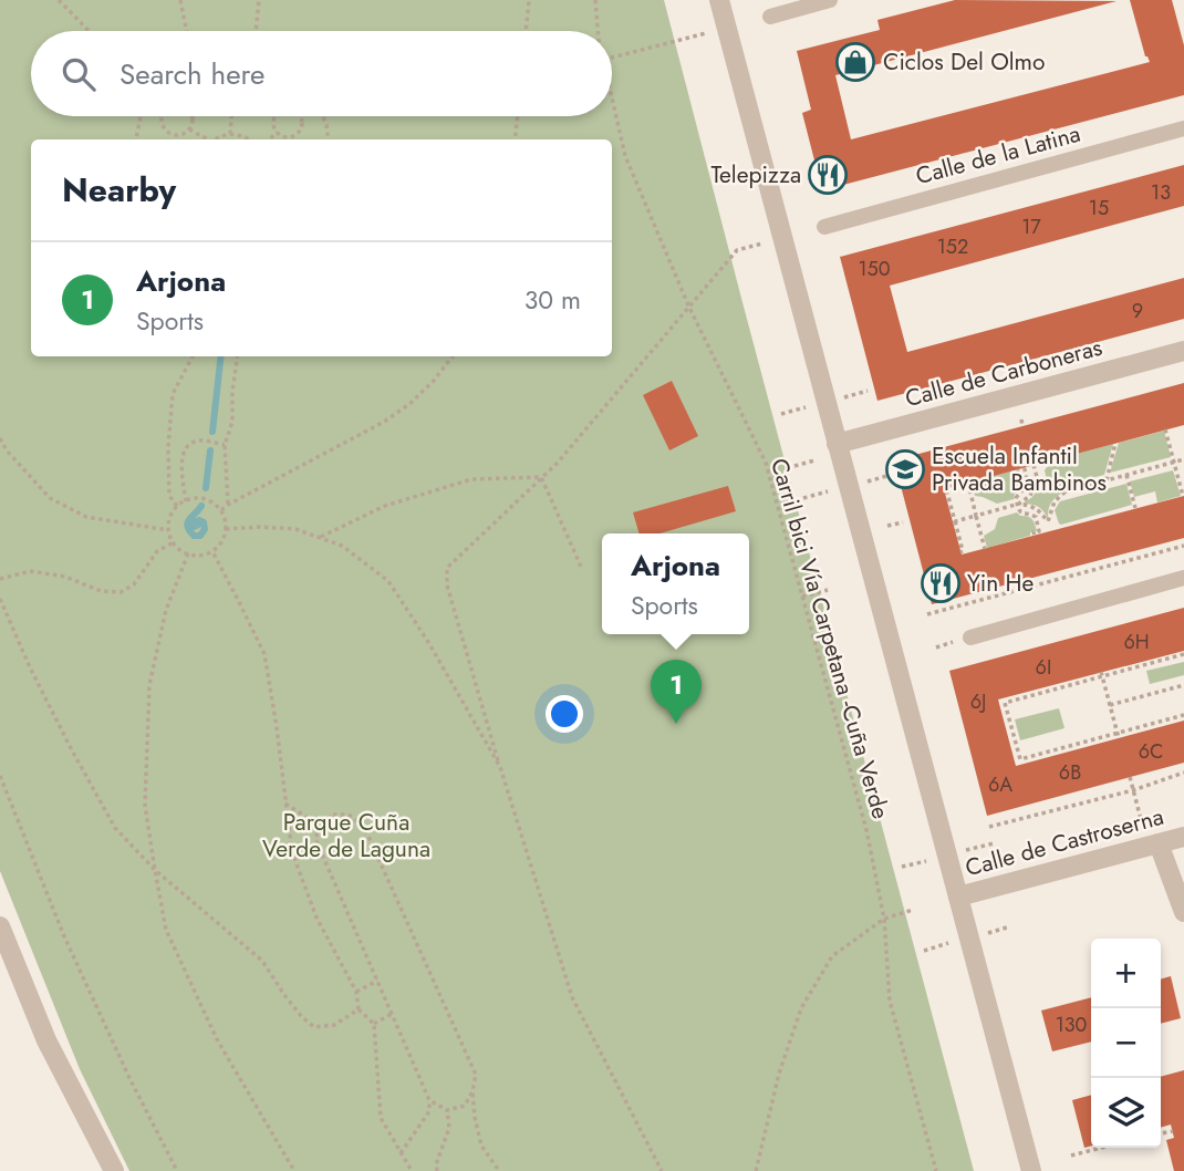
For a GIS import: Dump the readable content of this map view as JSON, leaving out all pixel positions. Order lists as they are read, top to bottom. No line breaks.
{"streets":{"street":["Calle de la Latina","Calle de Carboneras","Calle de Castroserna"],"path":["Carril bici Vía Carpetana -Cuña Verde"]},"parks":["Parque Cuña Verde de Laguna"],"places":{"shop":["Ciclos Del Olmo"],"restaurant":["Telepizza","Yin He"],"school or university":["Escuela Infantil Privada Bambinos"]},"house_numbers":["13","15","17","152","150","9","6H","6I","6J","6C","6B","6A","130"],"page":{"search":"Search here","heading":"Nearby","list":[{"mark":"1","name":"Arjona","note":"Sports","value":"30 m"}],"popup":["Arjona","Sports"],"pins":"1","map_buttons":["+","−"]}}
